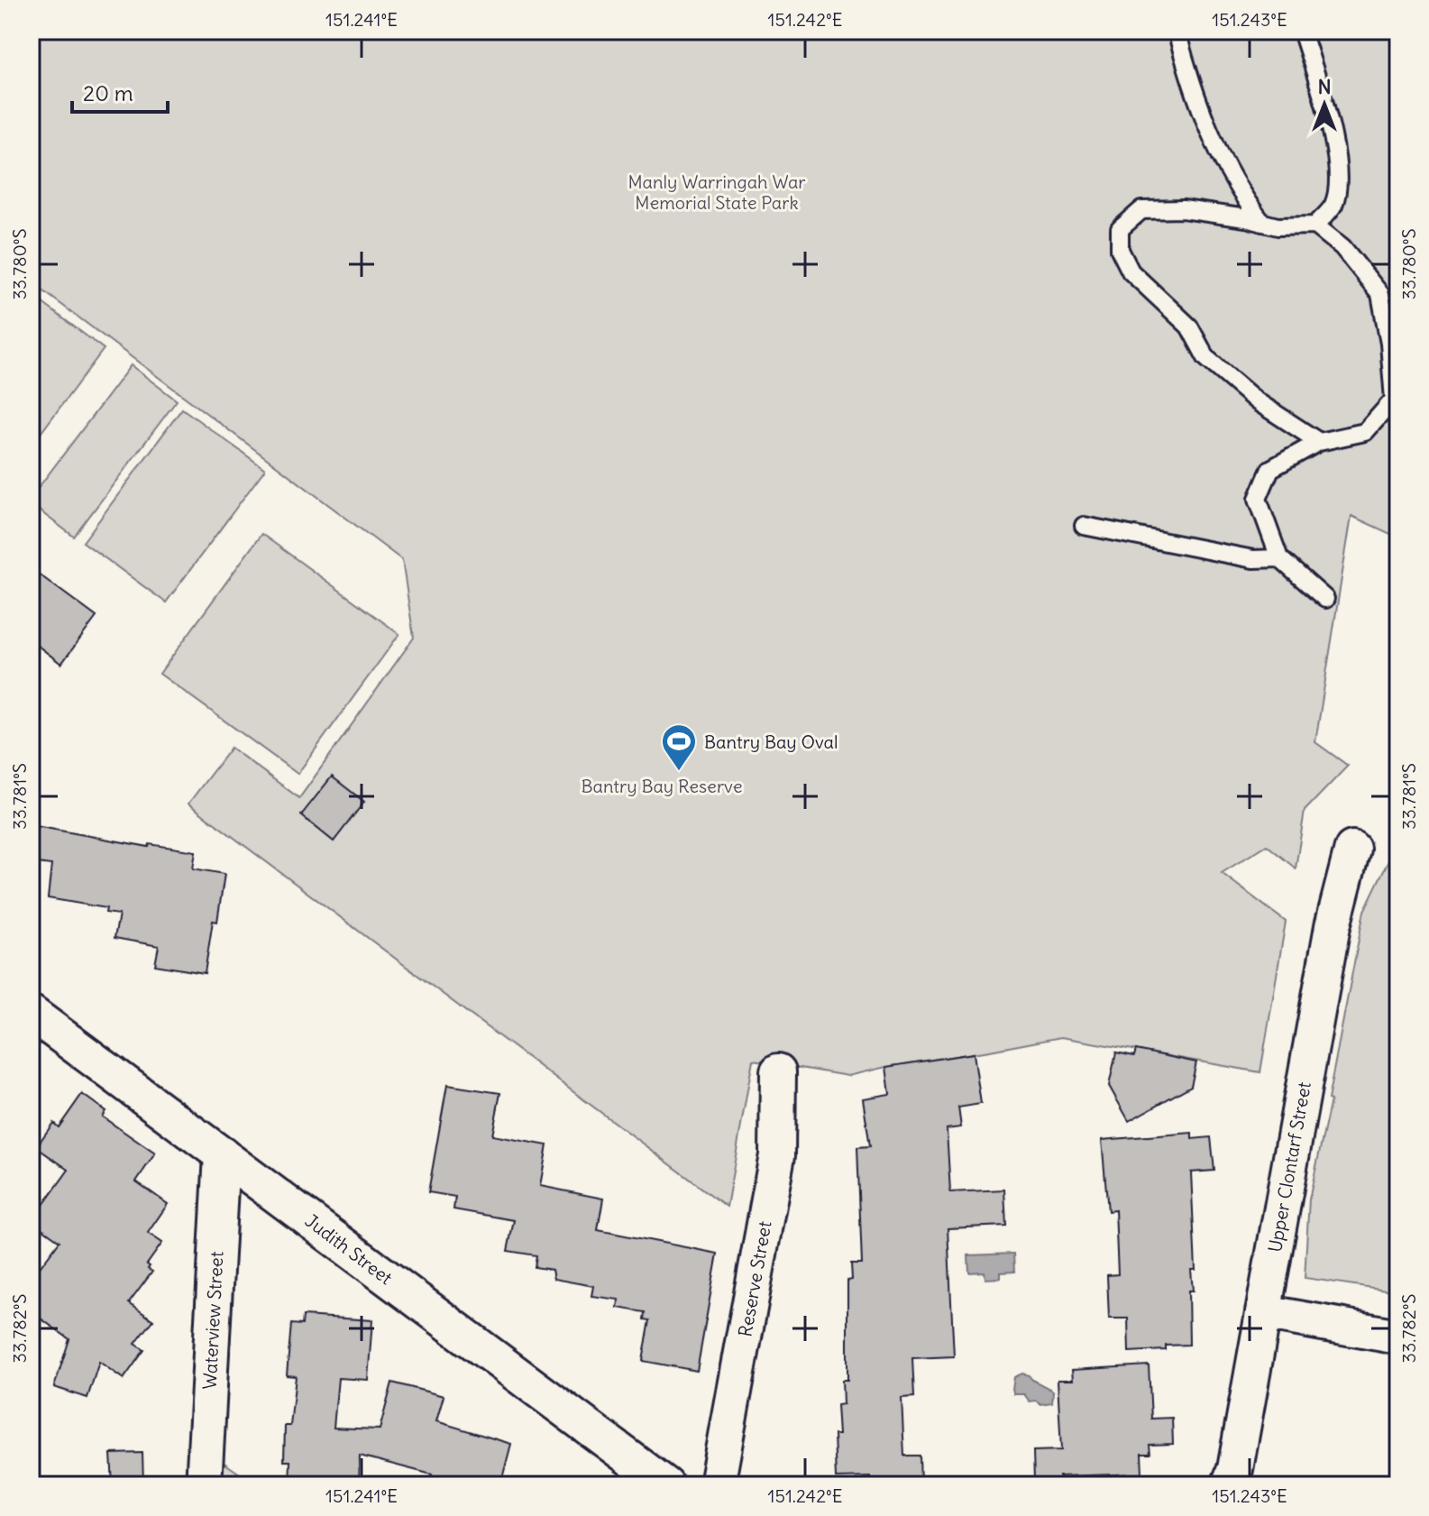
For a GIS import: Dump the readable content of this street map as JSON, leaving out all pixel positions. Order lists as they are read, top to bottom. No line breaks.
{"streets":{"street":["Upper Clontarf Street","Judith Street","Reserve Street","Waterview Street"]},"crossings":[["Judith Street","Waterview Street"]],"parks":["Manly Warringah War Memorial State Park","Bantry Bay Reserve"],"places":{"sports":["Bantry Bay Oval"]},"scale_bar":"20 m","north":"top","coordinates":["151.241°E","151.242°E","151.243°E","33.780°S","33.781°S","33.782°S"]}
